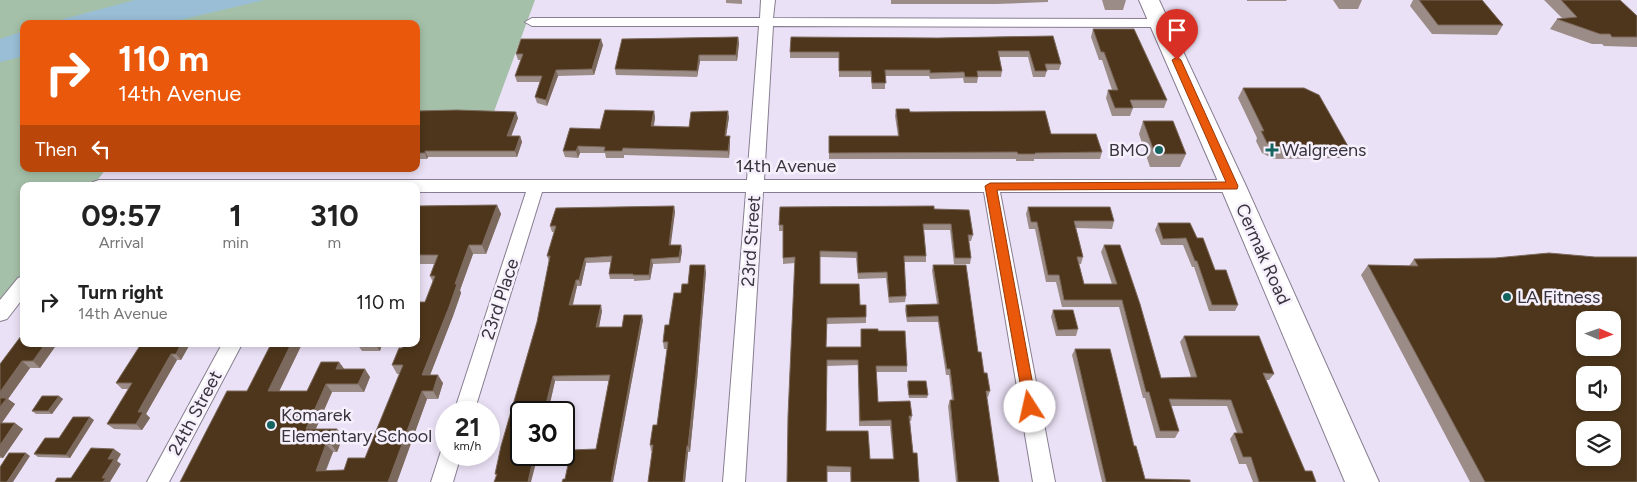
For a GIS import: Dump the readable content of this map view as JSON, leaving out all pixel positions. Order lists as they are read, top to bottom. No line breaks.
{"streets":{"main road":["Cermak Road"],"street":["14th Avenue","23rd Street","23rd Place","24th Street"]},"crossings":[["14th Avenue","23rd Street"],["14th Avenue","Cermak Road"],["14th Avenue","23rd Place"]],"places":{"other":["BMO","LA Fitness","Komarek Elementary School"],"health":["Walgreens"]},"north":"right","page":{"turn":["110 m","14th Avenue"],"then":"Then","eta":["09:57","Arrival","1","min","310","m"],"list":[{"name":"Turn right","note":"14th Avenue","value":"110 m"}],"speed":"21 km/h","limit":"30"}}
